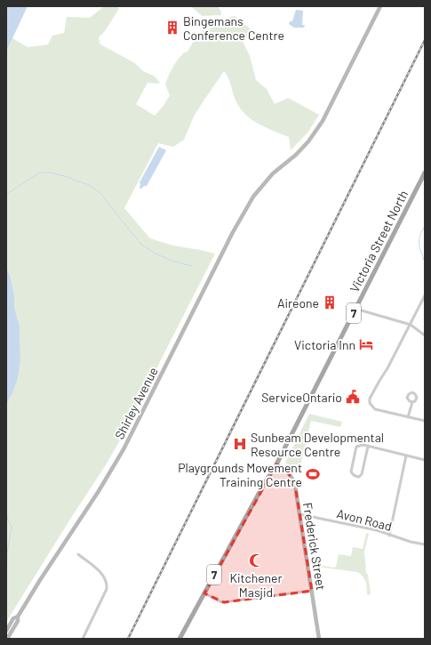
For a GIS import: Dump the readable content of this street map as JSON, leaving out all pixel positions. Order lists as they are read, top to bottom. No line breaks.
{"streets":{"main road":["Victoria Street North","7","Shirley Avenue","Frederick Street"],"street":["Avon Road"]},"crossings":[["Victoria Street North","Frederick Street"],["Avon Road","Frederick Street"]],"places":{"building":["Bingemans Conference Centre","Aireone"],"hotel":["Victoria Inn"],"public building":["ServiceOntario"],"hospital":["Sunbeam Developmental Resource Centre"],"sports":["Playgrounds Movement Training Centre"],"mosque":["Kitchener Masjid"]}}
